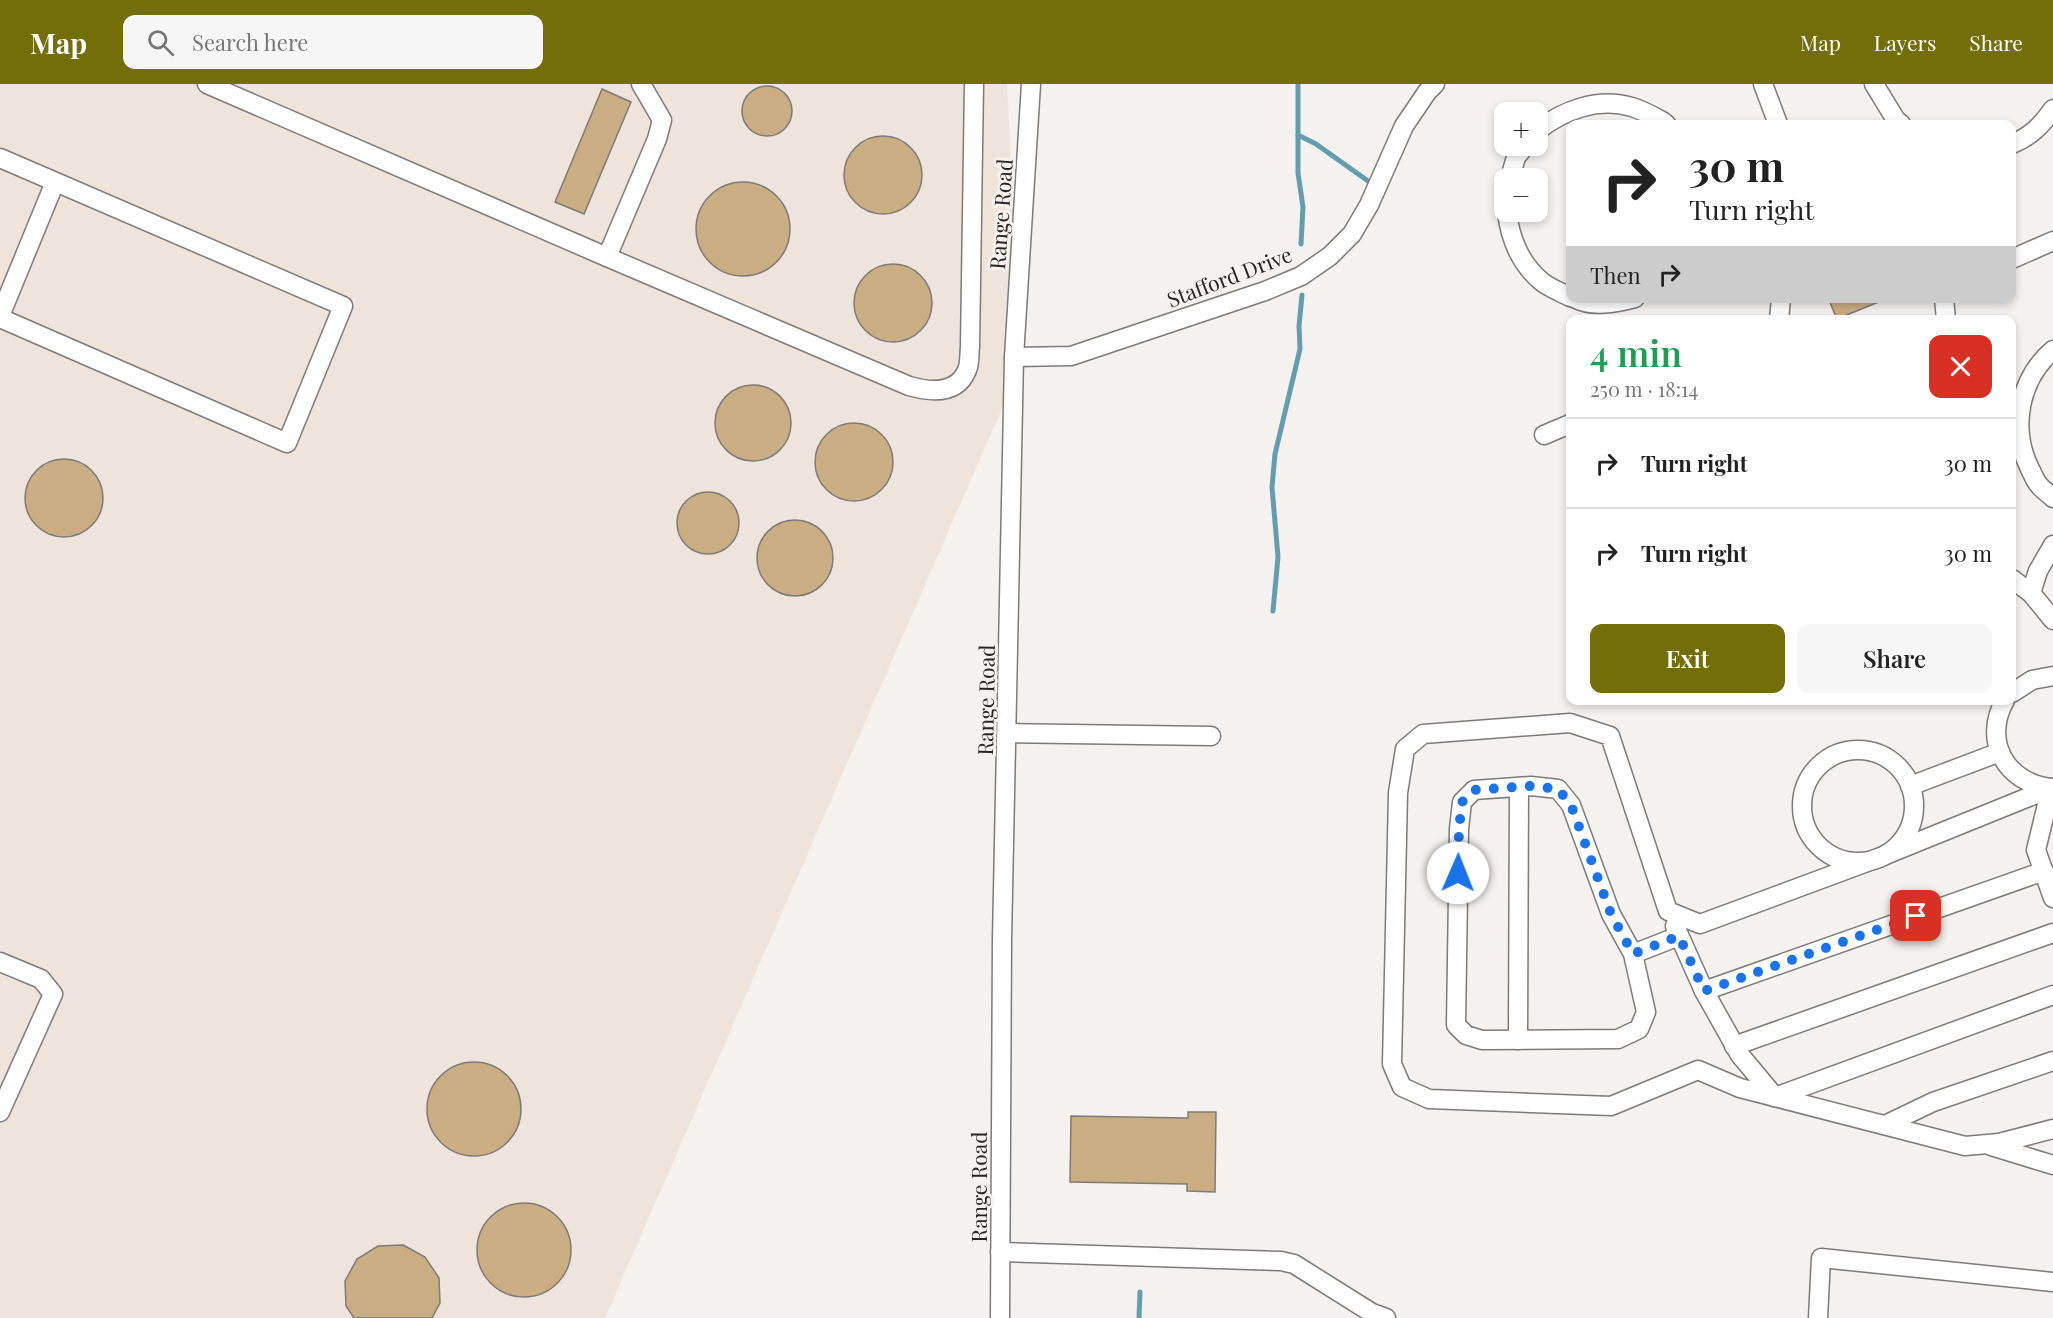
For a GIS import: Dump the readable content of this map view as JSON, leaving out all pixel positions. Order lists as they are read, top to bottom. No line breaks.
{"streets":{"street":["Range Road","Stafford Drive"]},"crossings":[["Range Road","Stafford Drive"]],"page":{"header":"Map","search":"Search here","nav":["Map","Layers","Share"],"map_buttons":["+","−"],"turn":["30 m","Turn right"],"then":"Then","heading":["4 min","250 m · 18:14"],"list":[{"name":"Turn right","value":"30 m"},{"name":"Turn right","value":"30 m"}],"buttons":["Exit","Share"]}}
